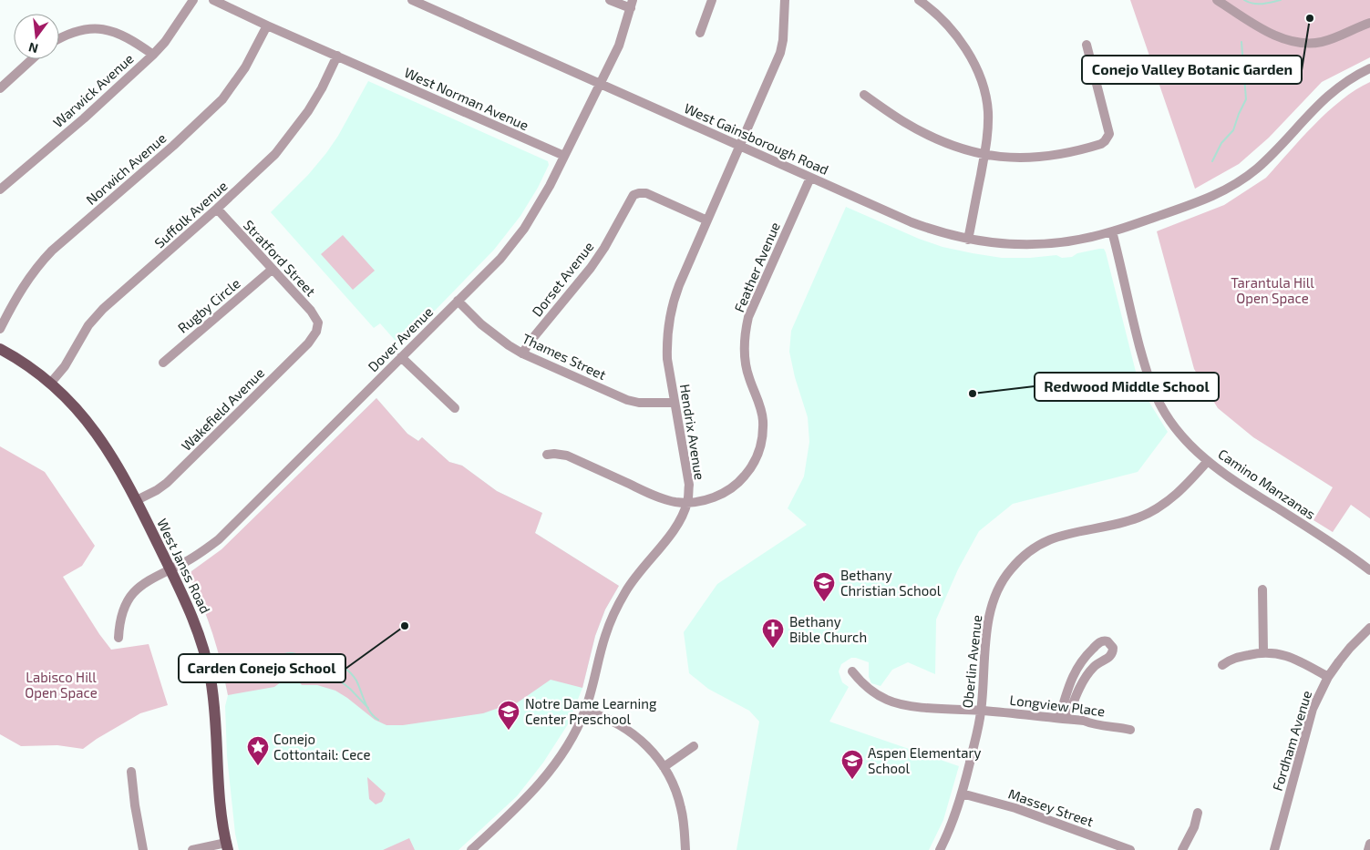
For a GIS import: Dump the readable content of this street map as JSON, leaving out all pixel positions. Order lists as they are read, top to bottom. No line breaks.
{"streets":{"main road":["West Janss Road"],"street":["Warwick Avenue","West Norman Avenue","West Gainsborough Road","Norwich Avenue","Suffolk Avenue","Stratford Street","Feather Avenue","Dorset Avenue","Rugby Circle","Dover Avenue","Thames Street","Wakefield Avenue","Hendrix Avenue","Camino Manzanas","Oberlin Avenue","Longview Place","Fordham Avenue","Massey Street"]},"crossings":[["West Norman Avenue","Norwich Avenue"],["West Norman Avenue","Suffolk Avenue"],["West Norman Avenue","Dover Avenue"],["West Gainsborough Road","Feather Avenue"],["West Gainsborough Road","Dover Avenue"],["West Gainsborough Road","Hendrix Avenue"],["West Gainsborough Road","Camino Manzanas"],["Suffolk Avenue","Stratford Street"],["Suffolk Avenue","West Janss Road"],["Stratford Street","Rugby Circle"],["Stratford Street","Wakefield Avenue"],["Feather Avenue","Hendrix Avenue"],["Dorset Avenue","Thames Street"],["Dorset Avenue","Hendrix Avenue"],["Dover Avenue","Thames Street"],["Dover Avenue","West Janss Road"],["Thames Street","Hendrix Avenue"],["Wakefield Avenue","West Janss Road"],["Camino Manzanas","Oberlin Avenue"],["Oberlin Avenue","Longview Place"],["Oberlin Avenue","Massey Street"]],"parks":["Tarantula Hill Open Space","Labisco Hill Open Space"],"places":{"other":["Conejo Valley Botanic Garden","Redwood Middle School","Carden Conejo School"],"school or university":["Bethany Christian School","Notre Dame Learning Center Preschool","Aspen Elementary School"],"church":["Bethany Bible Church"],"place":["Conejo Cottontail: Cece"]},"north":"bottom"}
